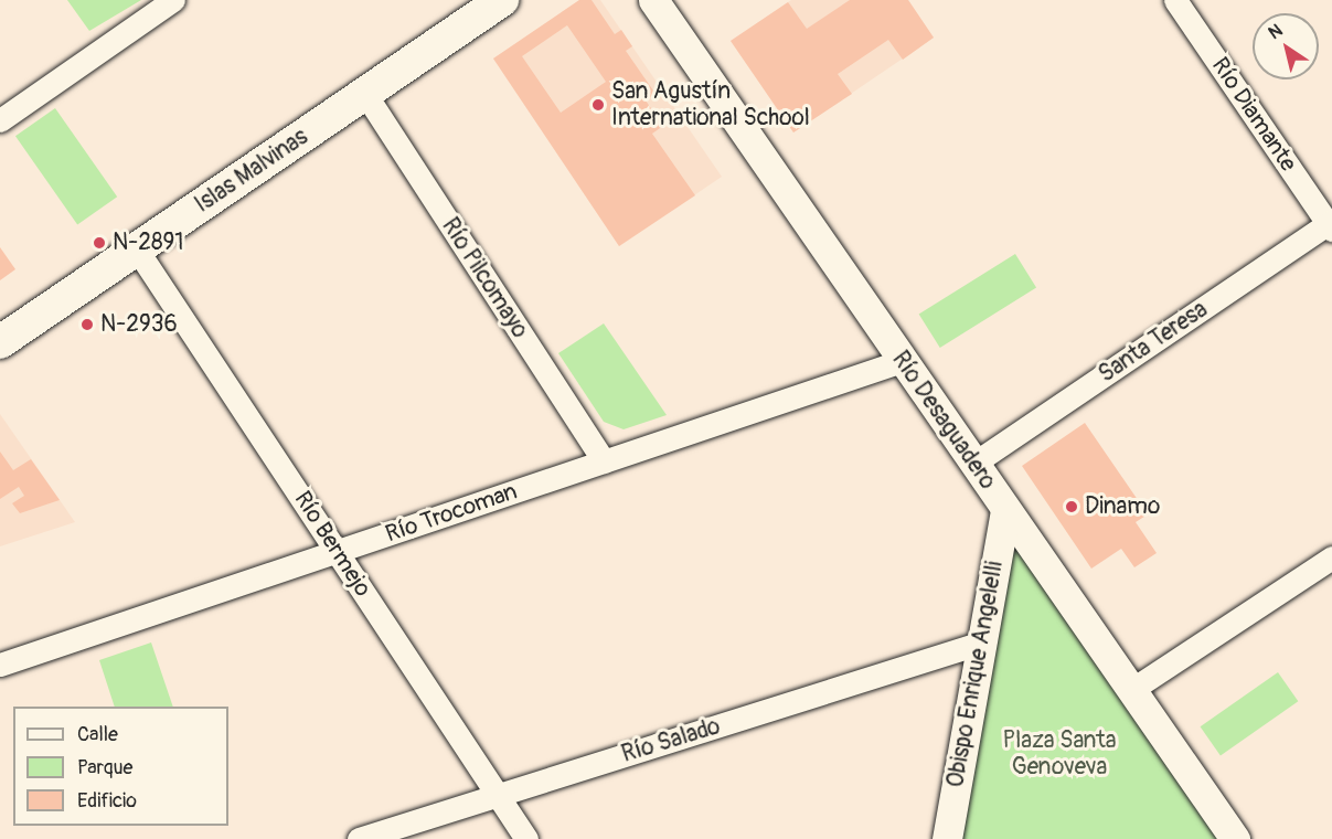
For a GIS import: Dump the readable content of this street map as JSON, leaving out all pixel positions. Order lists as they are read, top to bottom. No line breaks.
{"streets":{"main road":["Islas Malvinas"],"street":["Río Diamante","Río Pilcomayo","Santa Teresa","Río Desaguadero","Río Trocoman","Río Bermejo","Obispo Enrique Angelelli","Río Salado"]},"crossings":[["Río Diamante","Santa Teresa"],["Islas Malvinas","Río Pilcomayo"],["Islas Malvinas","Río Bermejo"],["Río Pilcomayo","Río Trocoman"],["Santa Teresa","Río Desaguadero"],["Río Desaguadero","Río Trocoman"],["Río Desaguadero","Obispo Enrique Angelelli"],["Río Trocoman","Río Bermejo"],["Río Bermejo","Río Salado"],["Obispo Enrique Angelelli","Río Salado"]],"parks":["Plaza Santa Genoveva"],"places":["San Agustín International School","N-2891","N-2936","Dinamo"],"legend":["Calle","Parque","Edificio"],"north":"top left"}
